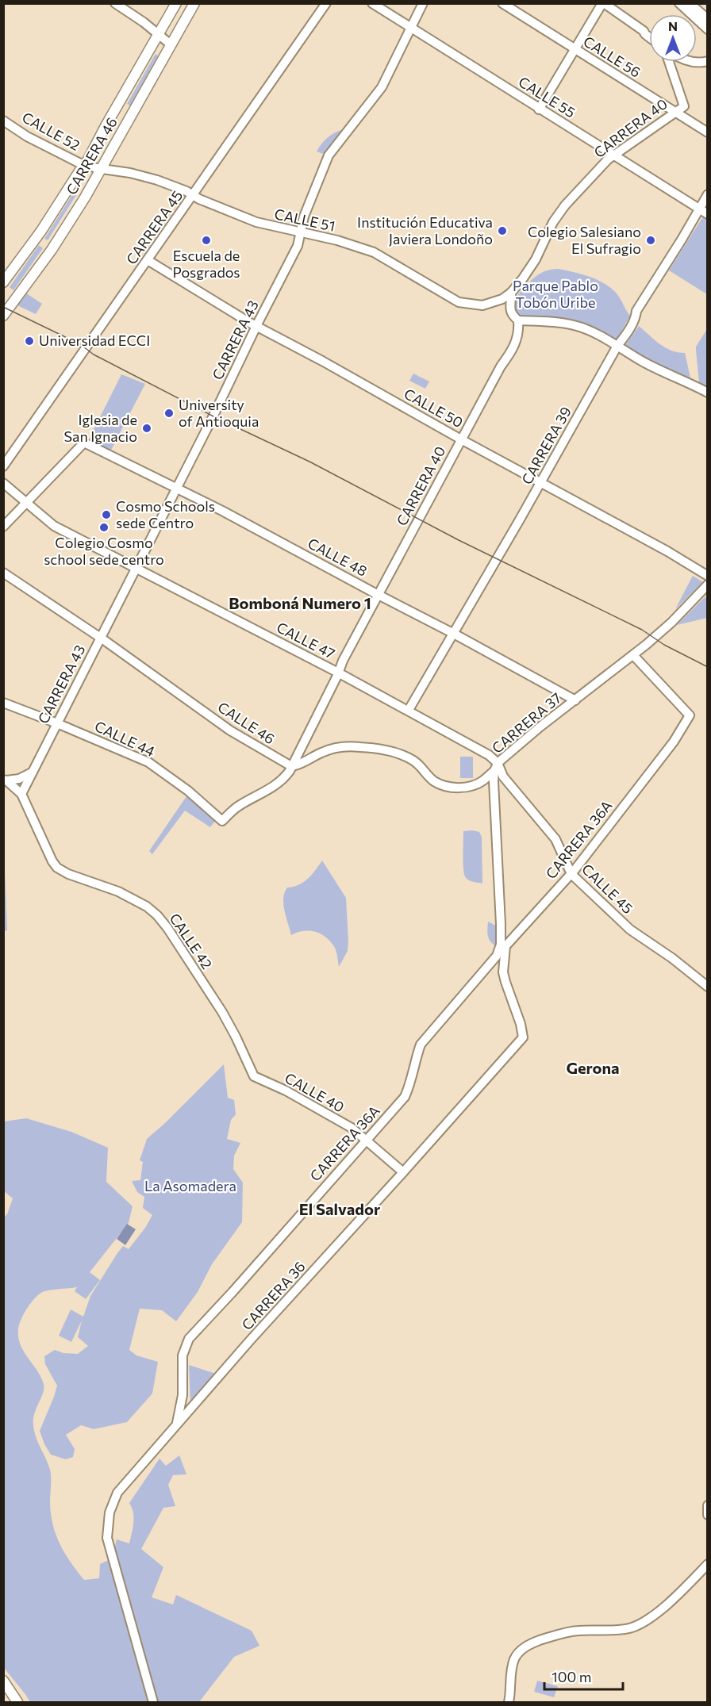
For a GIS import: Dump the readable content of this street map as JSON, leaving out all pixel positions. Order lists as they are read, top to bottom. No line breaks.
{"streets":{"main road":["CARRERA 46"],"street":["CALLE 56","CALLE 55","CARRERA 40","CALLE 52","CALLE 51","CARRERA 45","CARRERA 43","CALLE 50","CARRERA 39","CALLE 48","CALLE 47","CALLE 46","CARRERA 37","CALLE 44","CARRERA 36A","CALLE 45","CALLE 42","CALLE 40","CARRERA 36"]},"crossings":[["CALLE 56","CARRERA 40"],["CALLE 55","CARRERA 40"],["CALLE 55","CARRERA 43"],["CALLE 55","CARRERA 39"],["CARRERA 40","CALLE 51"],["CARRERA 40","CALLE 50"],["CARRERA 40","CALLE 48"],["CARRERA 40","CALLE 47"],["CARRERA 40","CALLE 46"],["CARRERA 40","CALLE 44"],["CALLE 52","CARRERA 46"],["CALLE 52","CALLE 51"],["CARRERA 46","CALLE 51"],["CALLE 51","CARRERA 45"],["CALLE 51","CARRERA 43"],["CARRERA 45","CALLE 50"],["CARRERA 43","CALLE 50"],["CARRERA 43","CALLE 48"],["CARRERA 43","CALLE 47"],["CARRERA 43","CALLE 46"],["CARRERA 43","CALLE 44"],["CARRERA 43","CALLE 42"],["CALLE 50","CARRERA 39"],["CARRERA 39","CALLE 48"],["CARRERA 39","CALLE 47"],["CALLE 48","CALLE 47"],["CALLE 48","CARRERA 37"],["CALLE 47","CARRERA 37"],["CALLE 47","CALLE 45"],["CARRERA 37","CARRERA 36A"],["CARRERA 37","CALLE 45"],["CARRERA 36A","CALLE 45"],["CARRERA 36A","CALLE 40"],["CARRERA 36A","CARRERA 36"],["CALLE 42","CALLE 40"],["CALLE 40","CARRERA 36"]],"districts":["Bomboná Numero 1","Gerona","El Salvador"],"parks":["Parque Pablo Tobón Uribe","La Asomadera"],"places":["Institución Educativa Javiera Londoño","Escuela de Posgrados","Colegio Salesiano El Sufragio","Universidad ECCI","University of Antioquia","Iglesia de San Ignacio","Cosmo Schools sede Centro","Colegio Cosmo school sede centro"],"scale_bar":"100 m","north":"top"}
